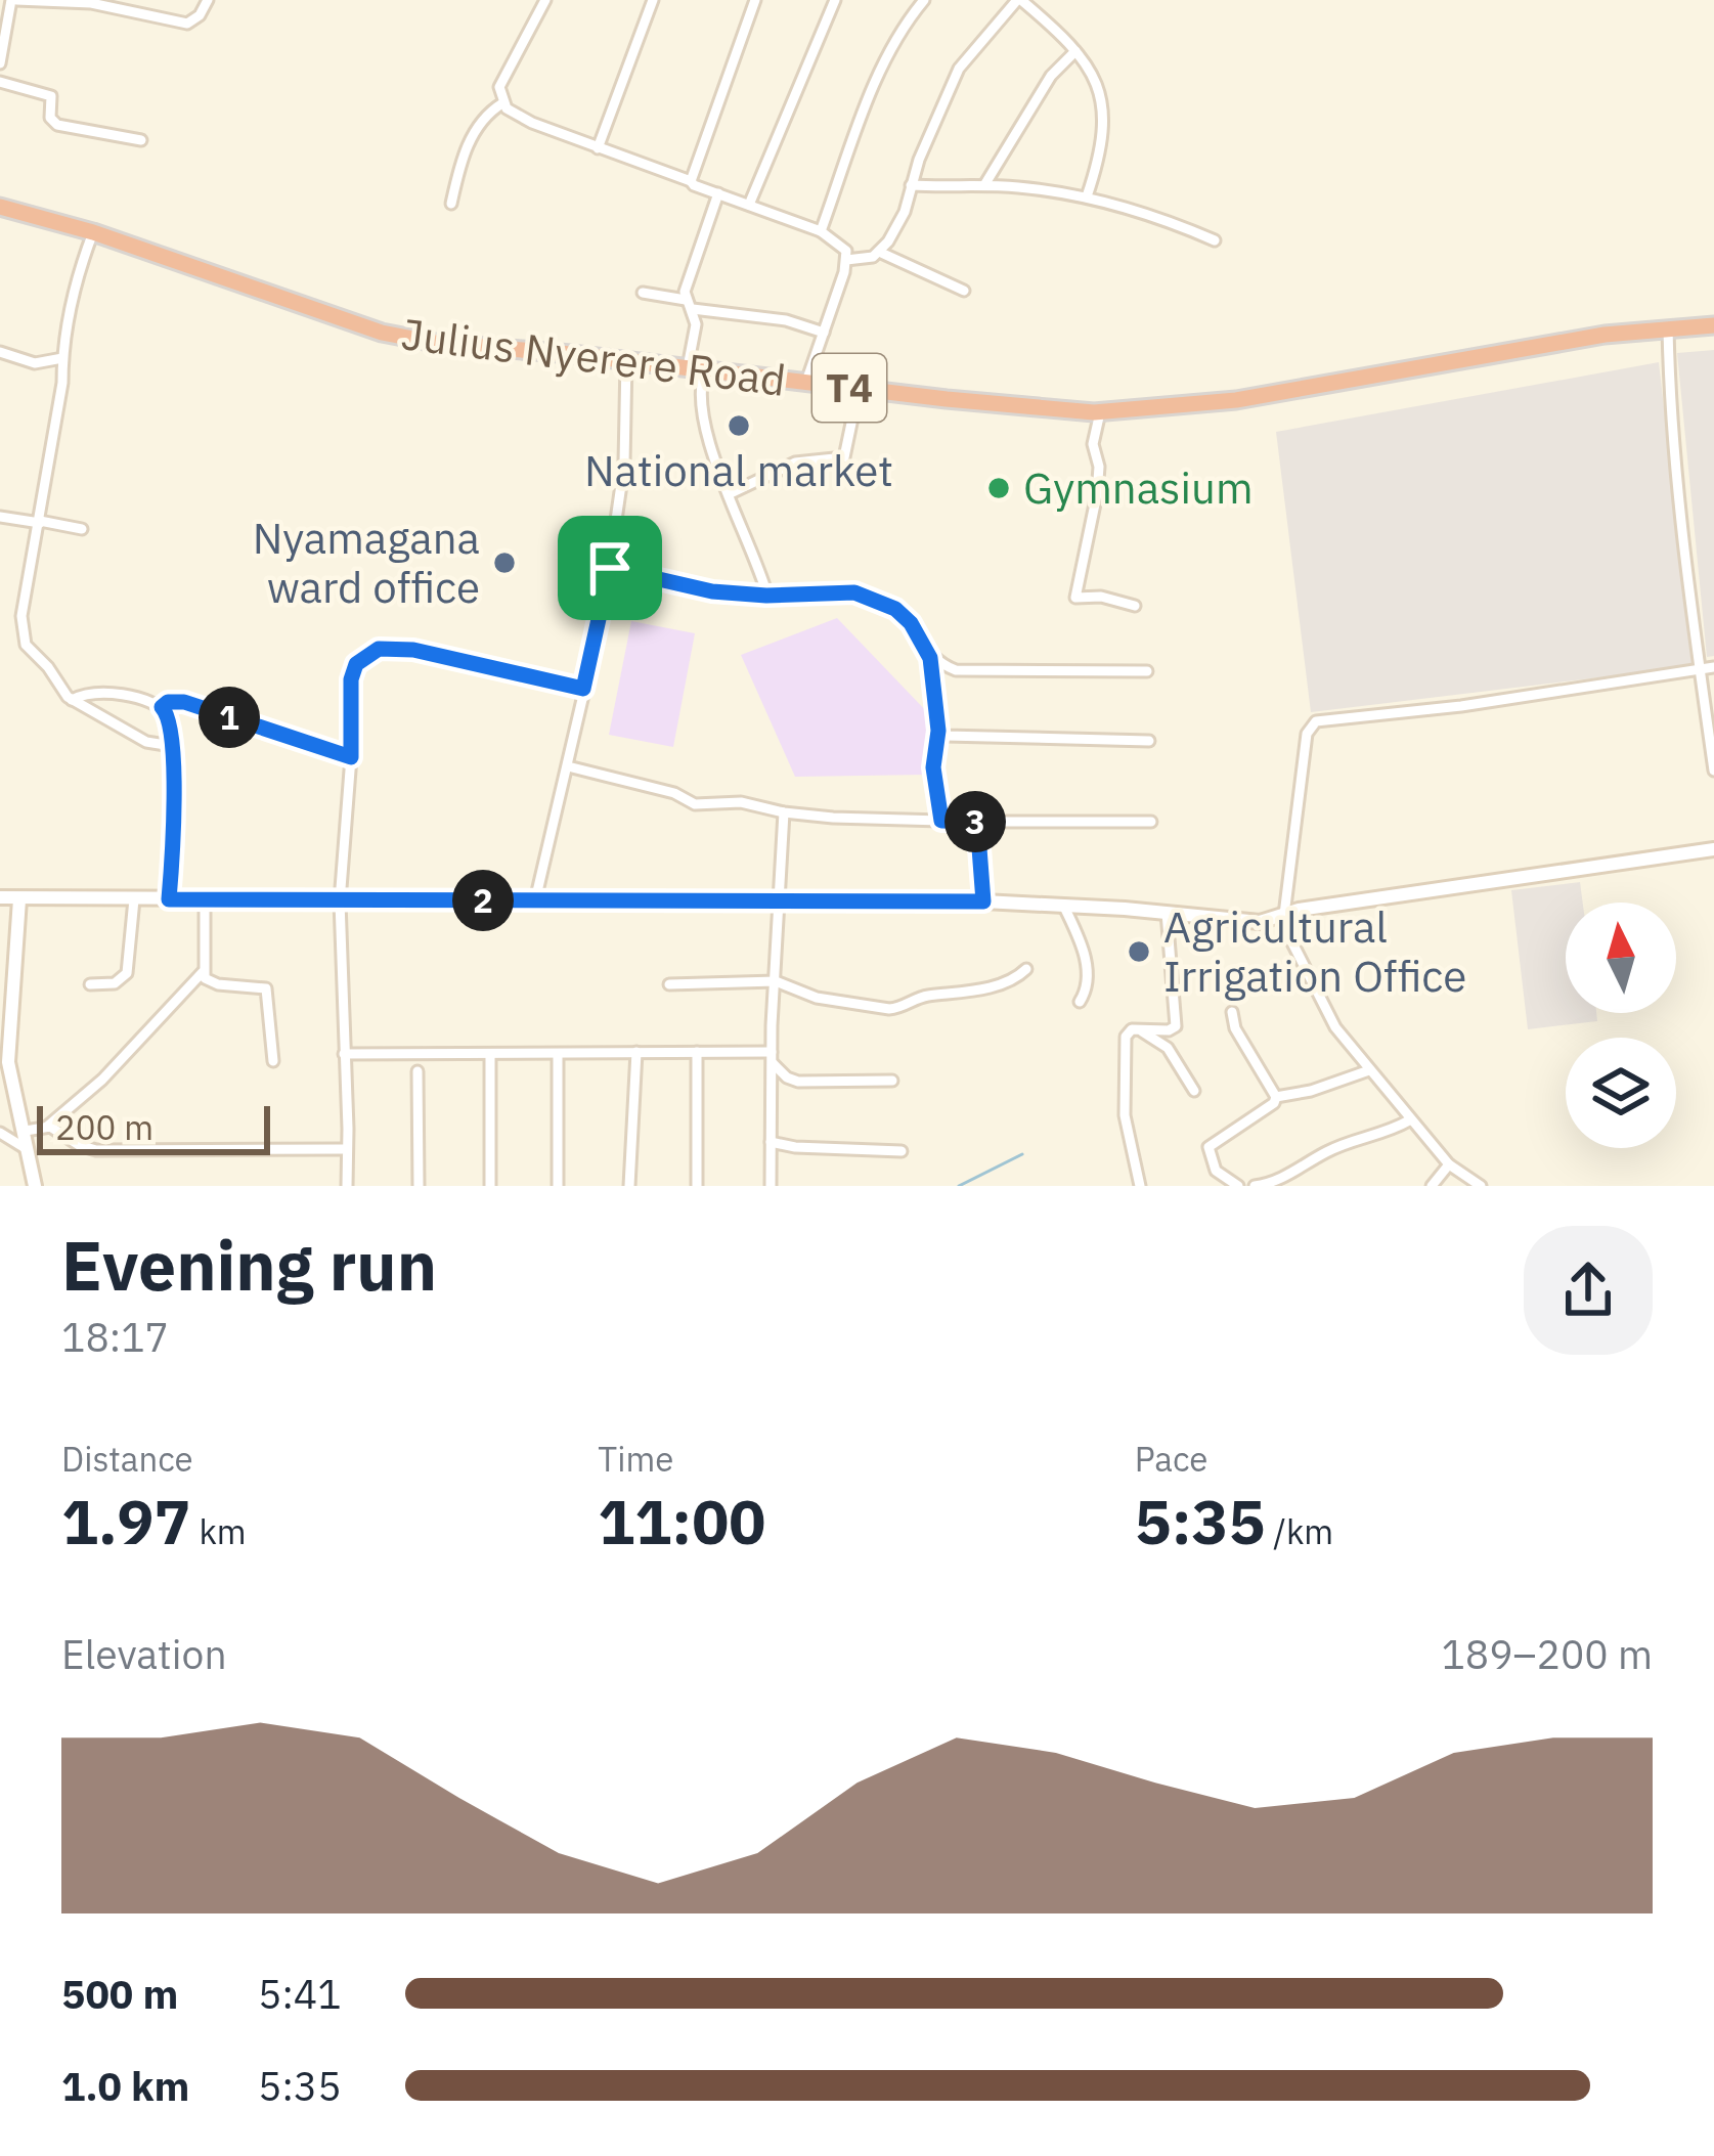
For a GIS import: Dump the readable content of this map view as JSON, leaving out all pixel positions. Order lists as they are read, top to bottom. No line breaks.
{"streets":{"highway":["Julius Nyerere Road","T4"]},"places":["National market","Gymnasium","Nyamagana ward office","Agricultural Irrigation Office"],"scale_bar":"200 m","north":"top","page":{"pins":["1","3","2"],"scale":"200 m","heading":["Evening run","18:17"],"stats":[["Distance","1.97 km"],["Time","11:00"],["Pace","5:35 /km"]],"chart":["Elevation","189–200 m"],"list":[{"name":"500 m","note":"5:41"},{"name":"1.0 km","note":"5:35"}]}}
